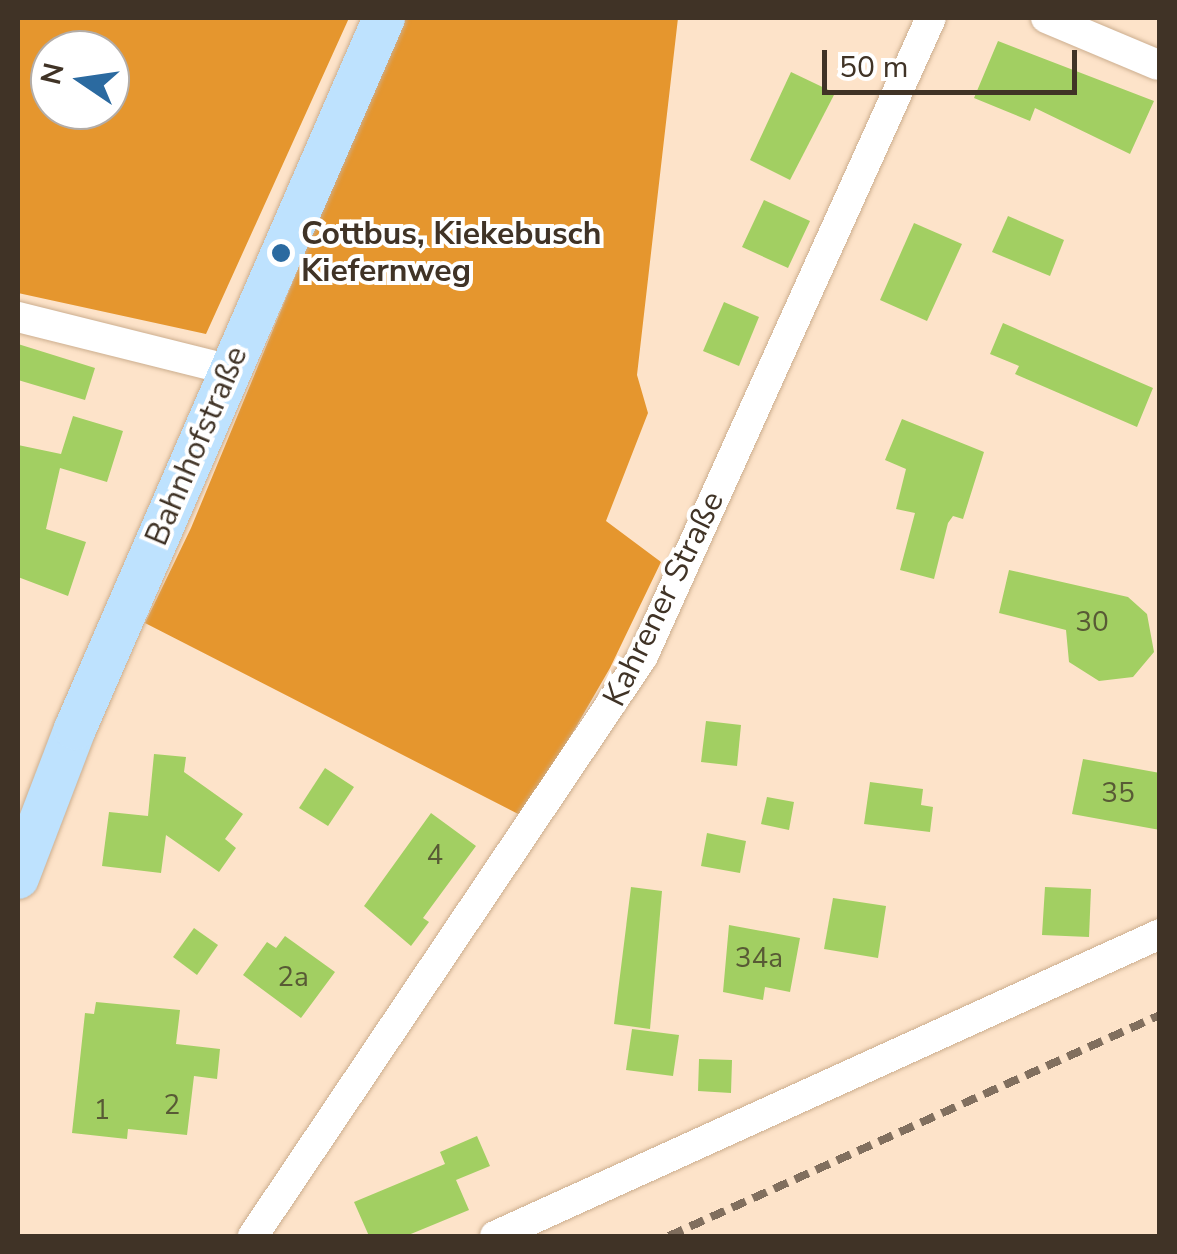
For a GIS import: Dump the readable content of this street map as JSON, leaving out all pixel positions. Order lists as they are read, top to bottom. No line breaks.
{"streets":{"main road":["Bahnhofstraße"],"street":["Kahrener Straße"]},"places":["Cottbus, Kiekebusch Kiefernweg"],"house_numbers":["30","35","4","34a","2a","2","1"],"scale_bar":"50 m","north":"left"}
